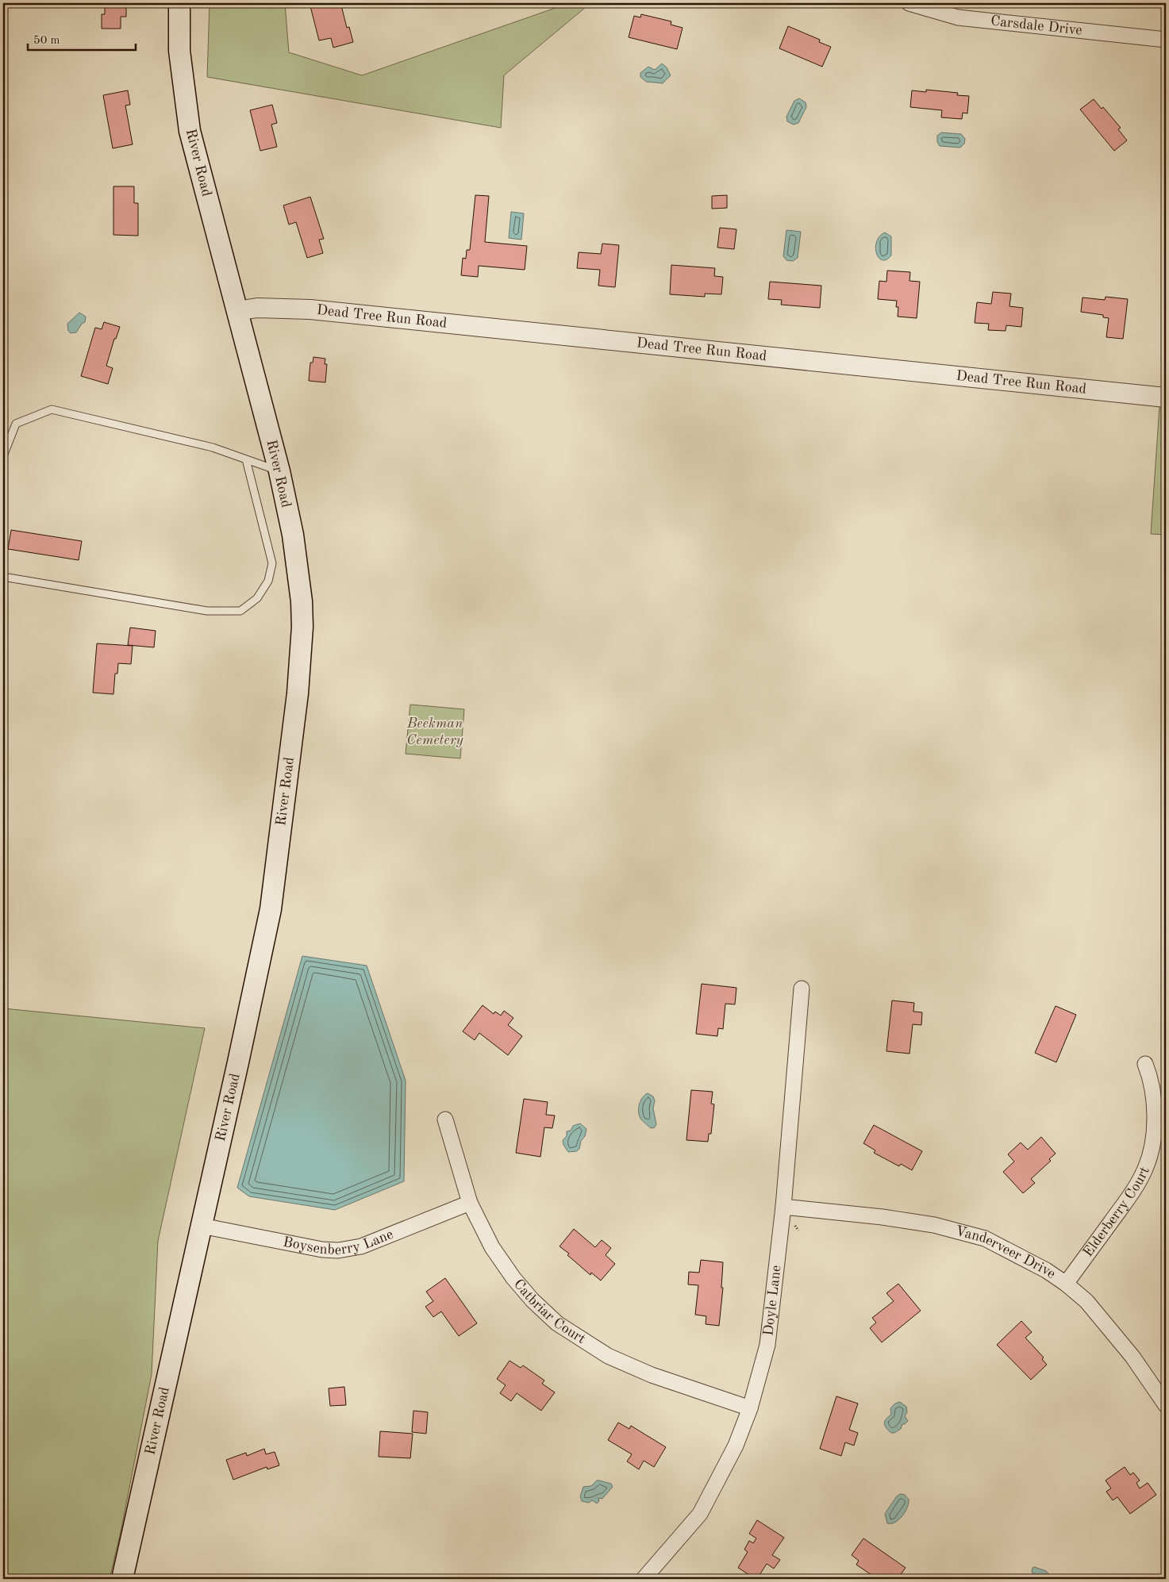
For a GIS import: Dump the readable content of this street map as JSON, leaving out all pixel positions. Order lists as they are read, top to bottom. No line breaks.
{"streets":{"main road":["River Road"],"street":["Carsdale Drive","Dead Tree Run Road","Elderberry Court","Boysenberry Lane","Vanderveer Drive","Doyle Lane","Catbriar Court"]},"crossings":[["River Road","Dead Tree Run Road"],["River Road","Boysenberry Lane"],["Elderberry Court","Vanderveer Drive"],["Boysenberry Lane","Catbriar Court"],["Vanderveer Drive","Doyle Lane"],["Doyle Lane","Catbriar Court"]],"parks":["Beekman Cemetery"],"scale_bar":"50 m"}
